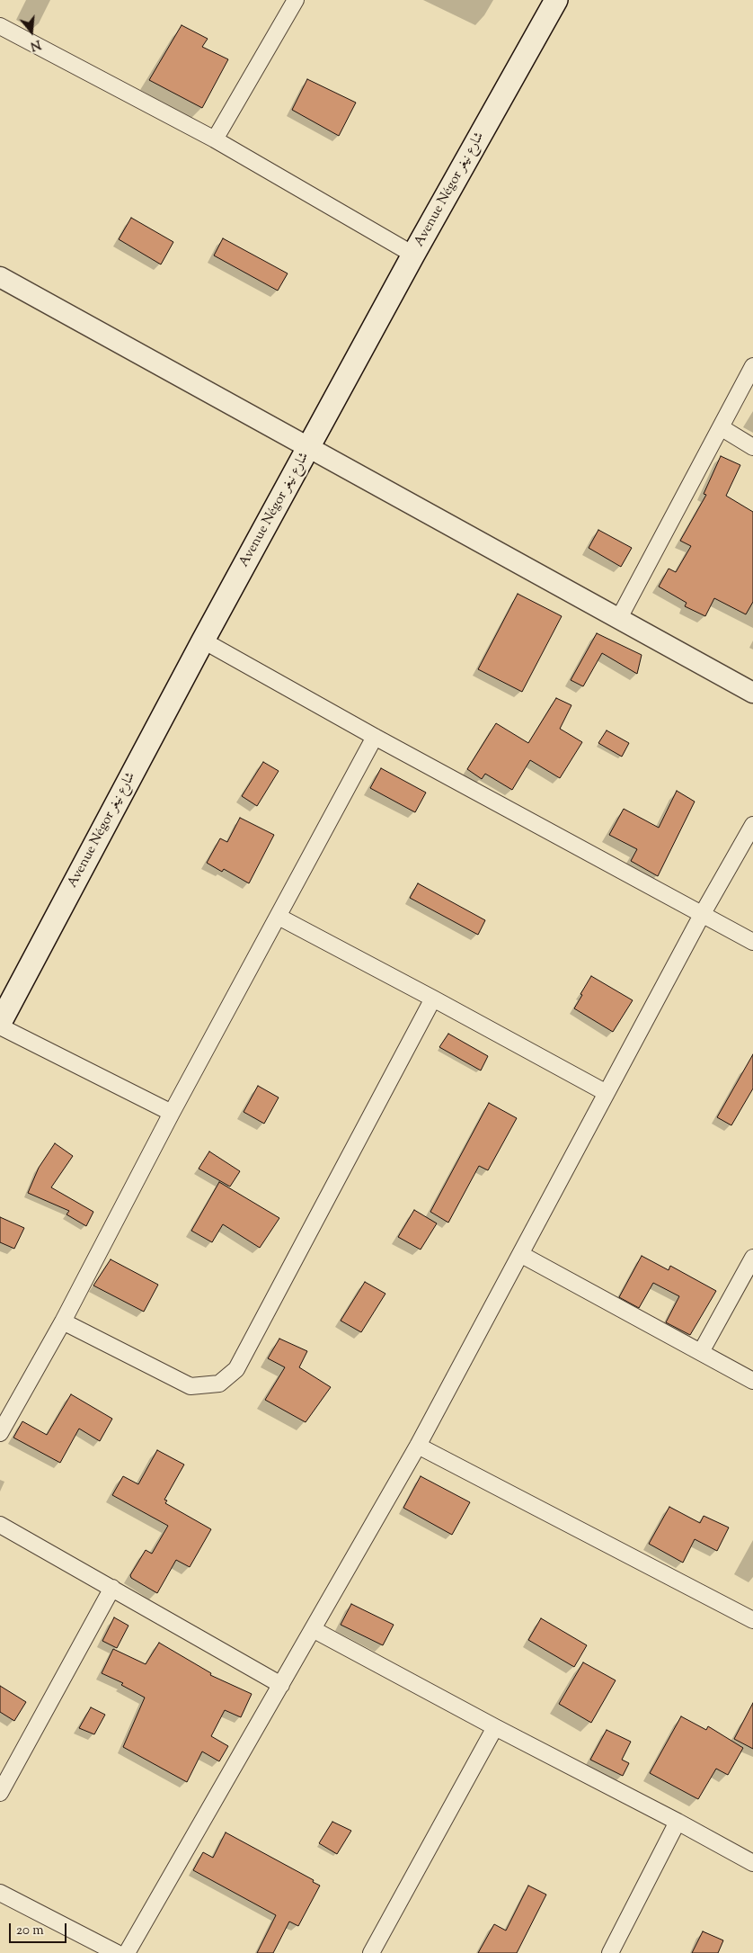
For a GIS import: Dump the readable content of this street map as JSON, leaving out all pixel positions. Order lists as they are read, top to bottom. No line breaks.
{"streets":{"main road":["Avenue Négor شارع نيغر"]},"scale_bar":"20 m","north":"bottom"}
